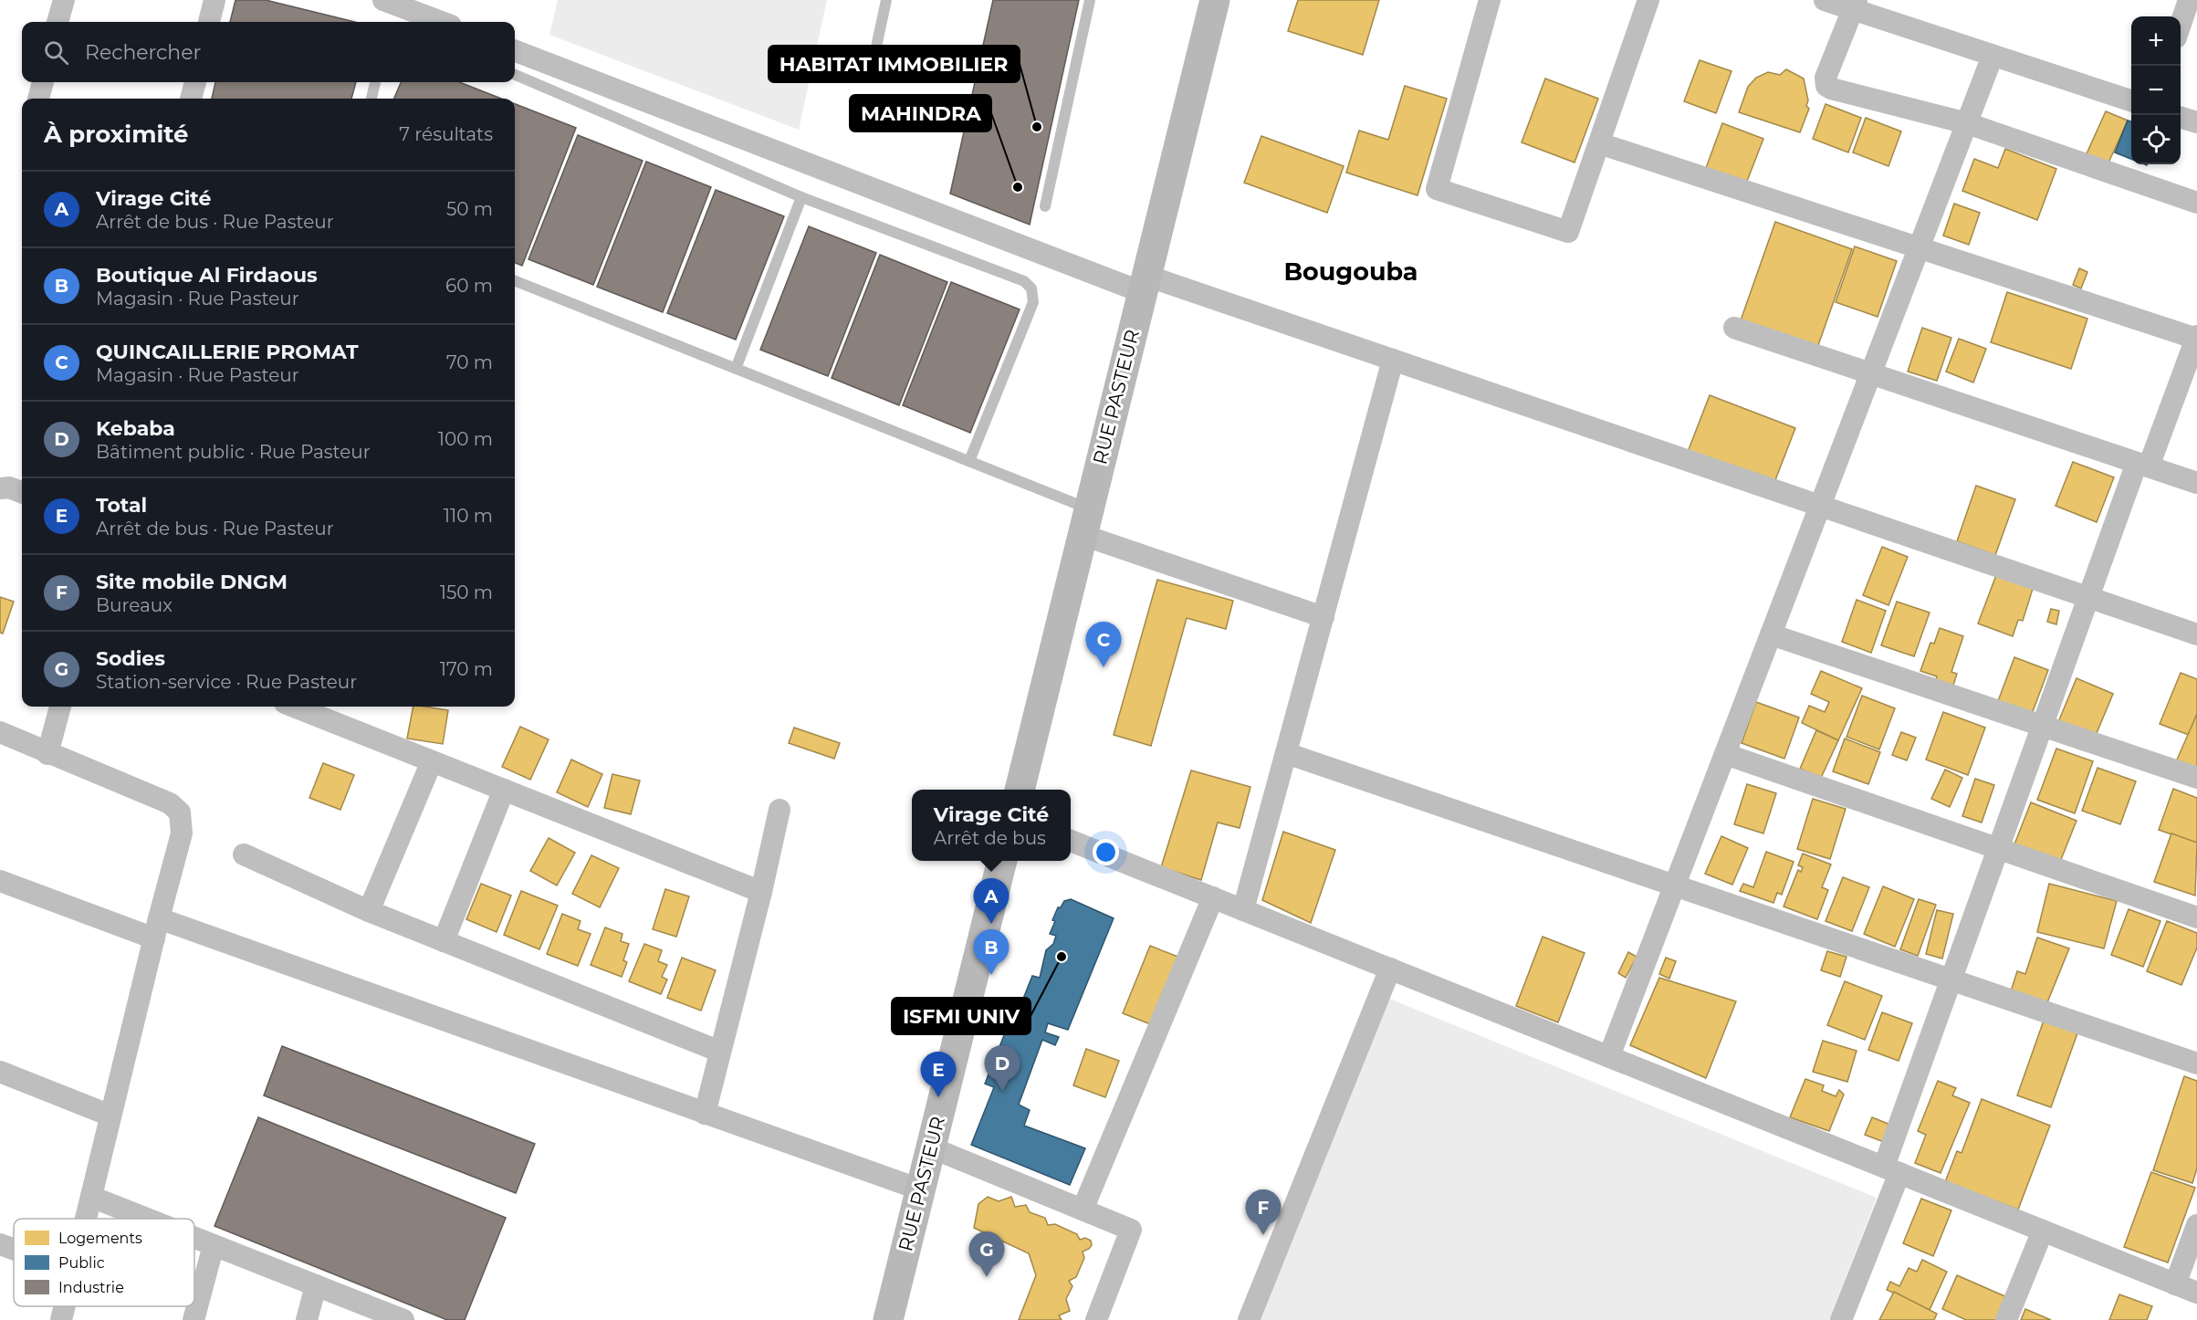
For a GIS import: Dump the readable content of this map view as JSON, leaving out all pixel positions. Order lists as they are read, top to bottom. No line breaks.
{"streets":{"main road":["RUE PASTEUR"]},"districts":["Bougouba"],"places":["HABITAT IMMOBILIER","MAHINDRA","ISFMI UNIV"],"legend":["Logements","Public","Industrie"],"page":{"map_buttons":["+","−"],"search":"Rechercher","heading":["À proximité","7 résultats"],"list":[{"mark":"A","name":"Virage Cité","note":"Arrêt de bus · Rue Pasteur","value":"50 m"},{"mark":"B","name":"Boutique Al Firdaous","note":"Magasin · Rue Pasteur","value":"60 m"},{"mark":"C","name":"QUINCAILLERIE PROMAT","note":"Magasin · Rue Pasteur","value":"70 m"},{"mark":"D","name":"Kebaba","note":"Bâtiment public · Rue Pasteur","value":"100 m"},{"mark":"E","name":"Total","note":"Arrêt de bus · Rue Pasteur","value":"110 m"},{"mark":"F","name":"Site mobile DNGM","note":"Bureaux","value":"150 m"},{"mark":"G","name":"Sodies","note":"Station-service · Rue Pasteur","value":"170 m"}],"pins":["C","A","B","D","E","F","G"],"popup":["Virage Cité","Arrêt de bus"]}}
